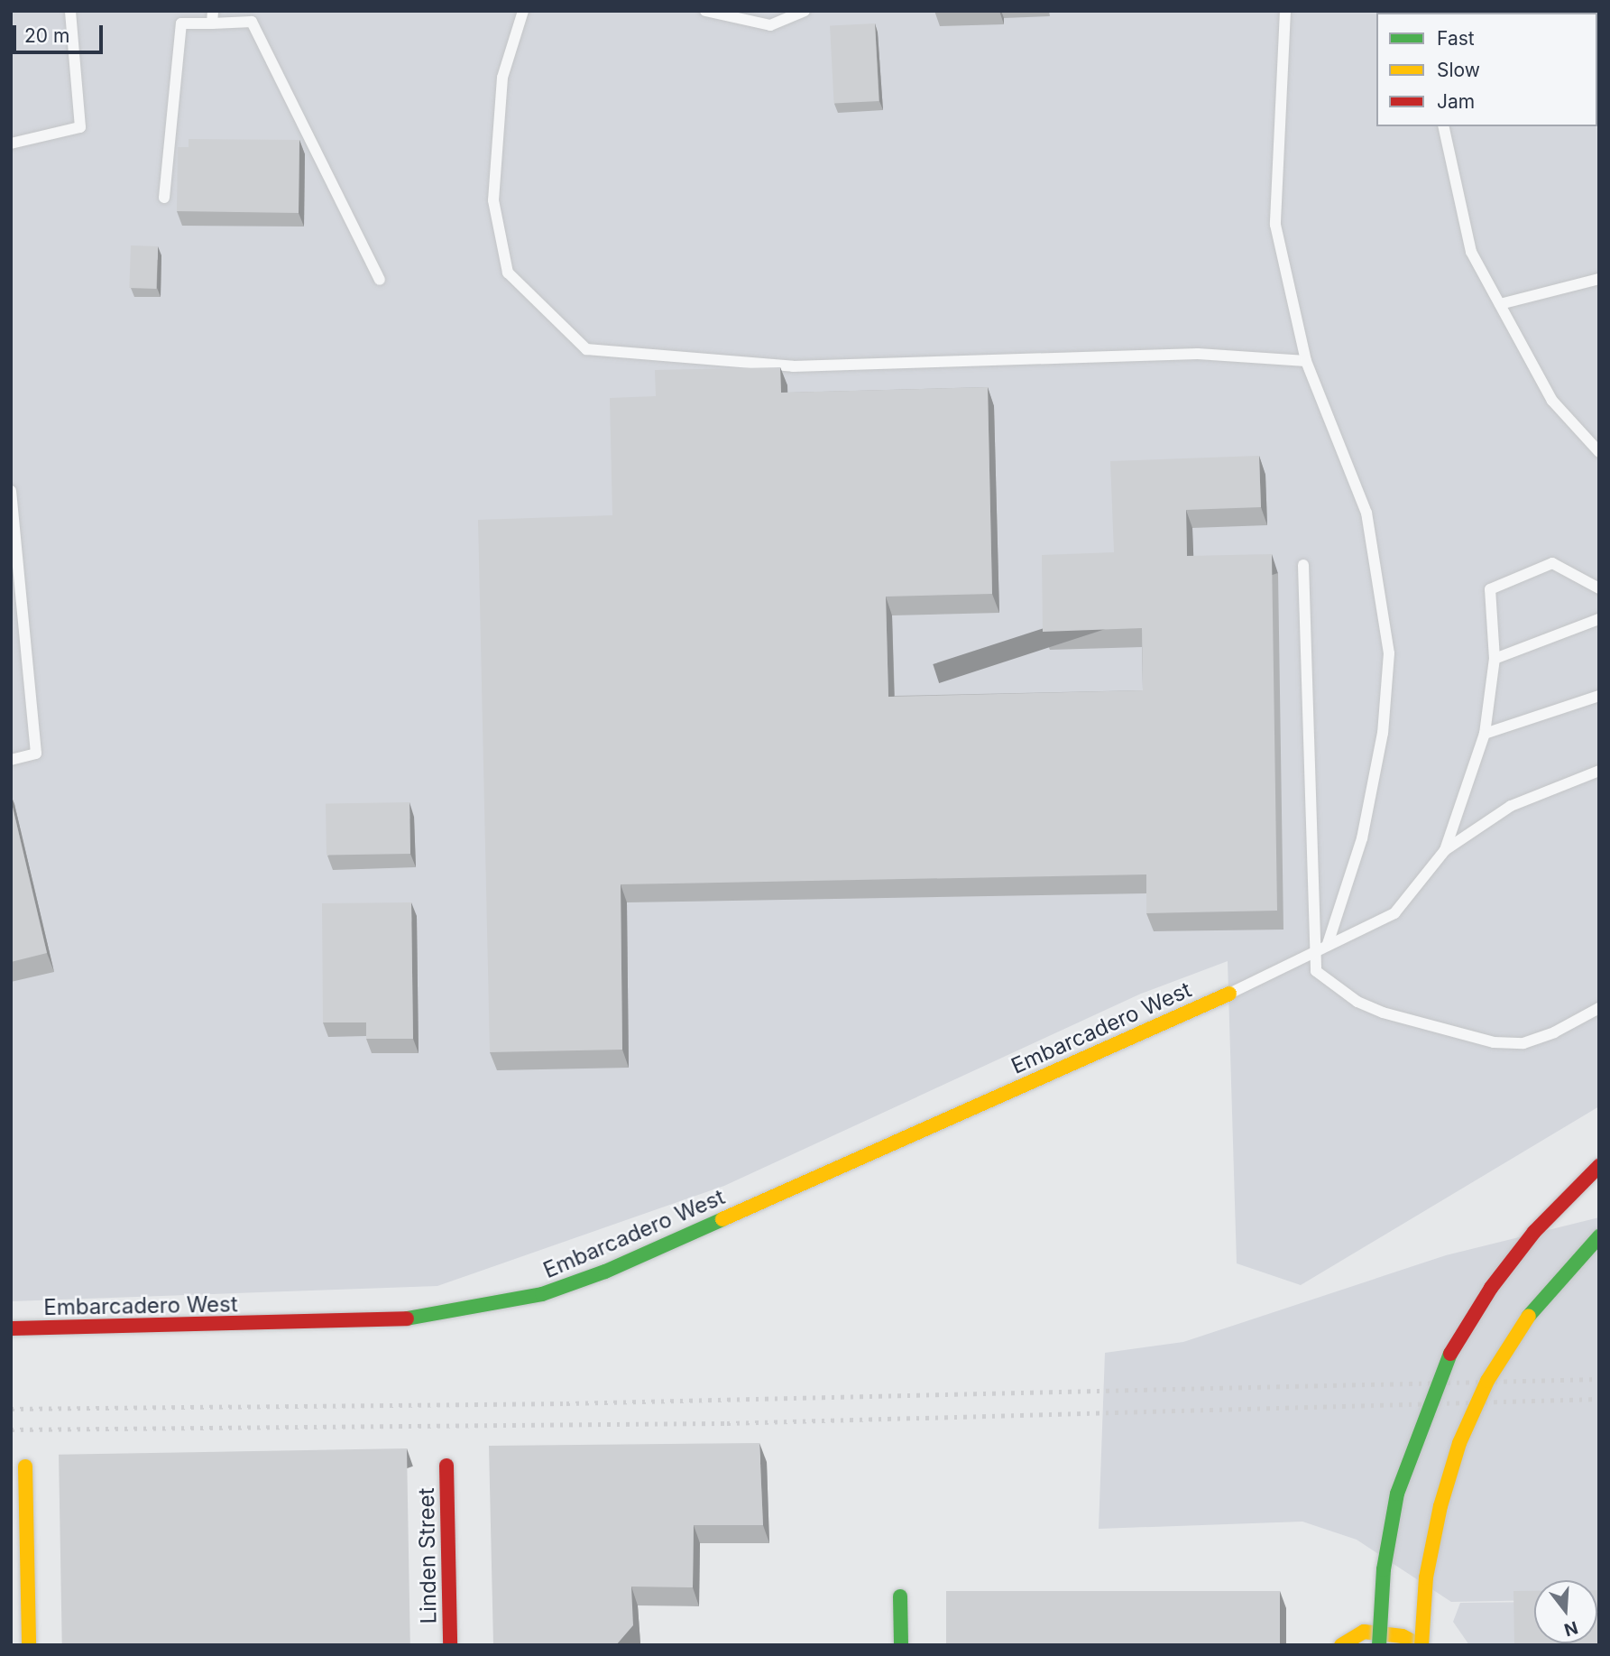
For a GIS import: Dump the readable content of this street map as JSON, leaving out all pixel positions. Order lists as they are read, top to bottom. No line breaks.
{"streets":{"street":["Embarcadero West","Linden Street"]},"legend":["Fast","Slow","Jam"],"scale_bar":"20 m","north":"bottom"}
